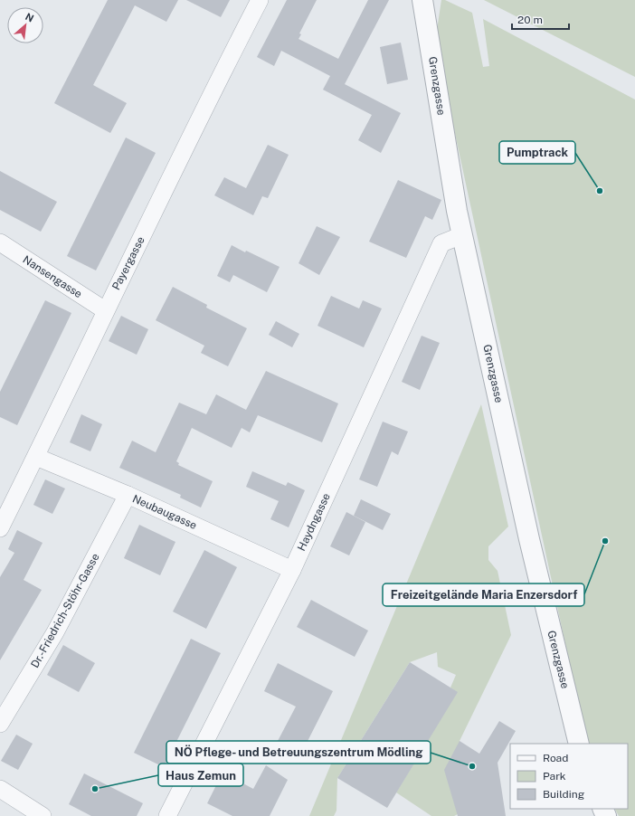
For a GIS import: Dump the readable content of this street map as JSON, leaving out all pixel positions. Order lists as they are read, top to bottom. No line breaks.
{"streets":{"street":["Grenzgasse","Payergasse","Nansengasse","Neubaugasse","Haydngasse","Dr.-Friedrich-Stöhr-Gasse"]},"crossings":[["Grenzgasse","Haydngasse"],["Payergasse","Nansengasse"],["Payergasse","Neubaugasse"],["Neubaugasse","Haydngasse"],["Neubaugasse","Dr.-Friedrich-Stöhr-Gasse"]],"places":["Pumptrack","Freizeitgelände Maria Enzersdorf","NÖ Pflege- und Betreuungszentrum Mödling","Haus Zemun"],"legend":["Road","Park","Building"],"scale_bar":"20 m","north":"top right"}
